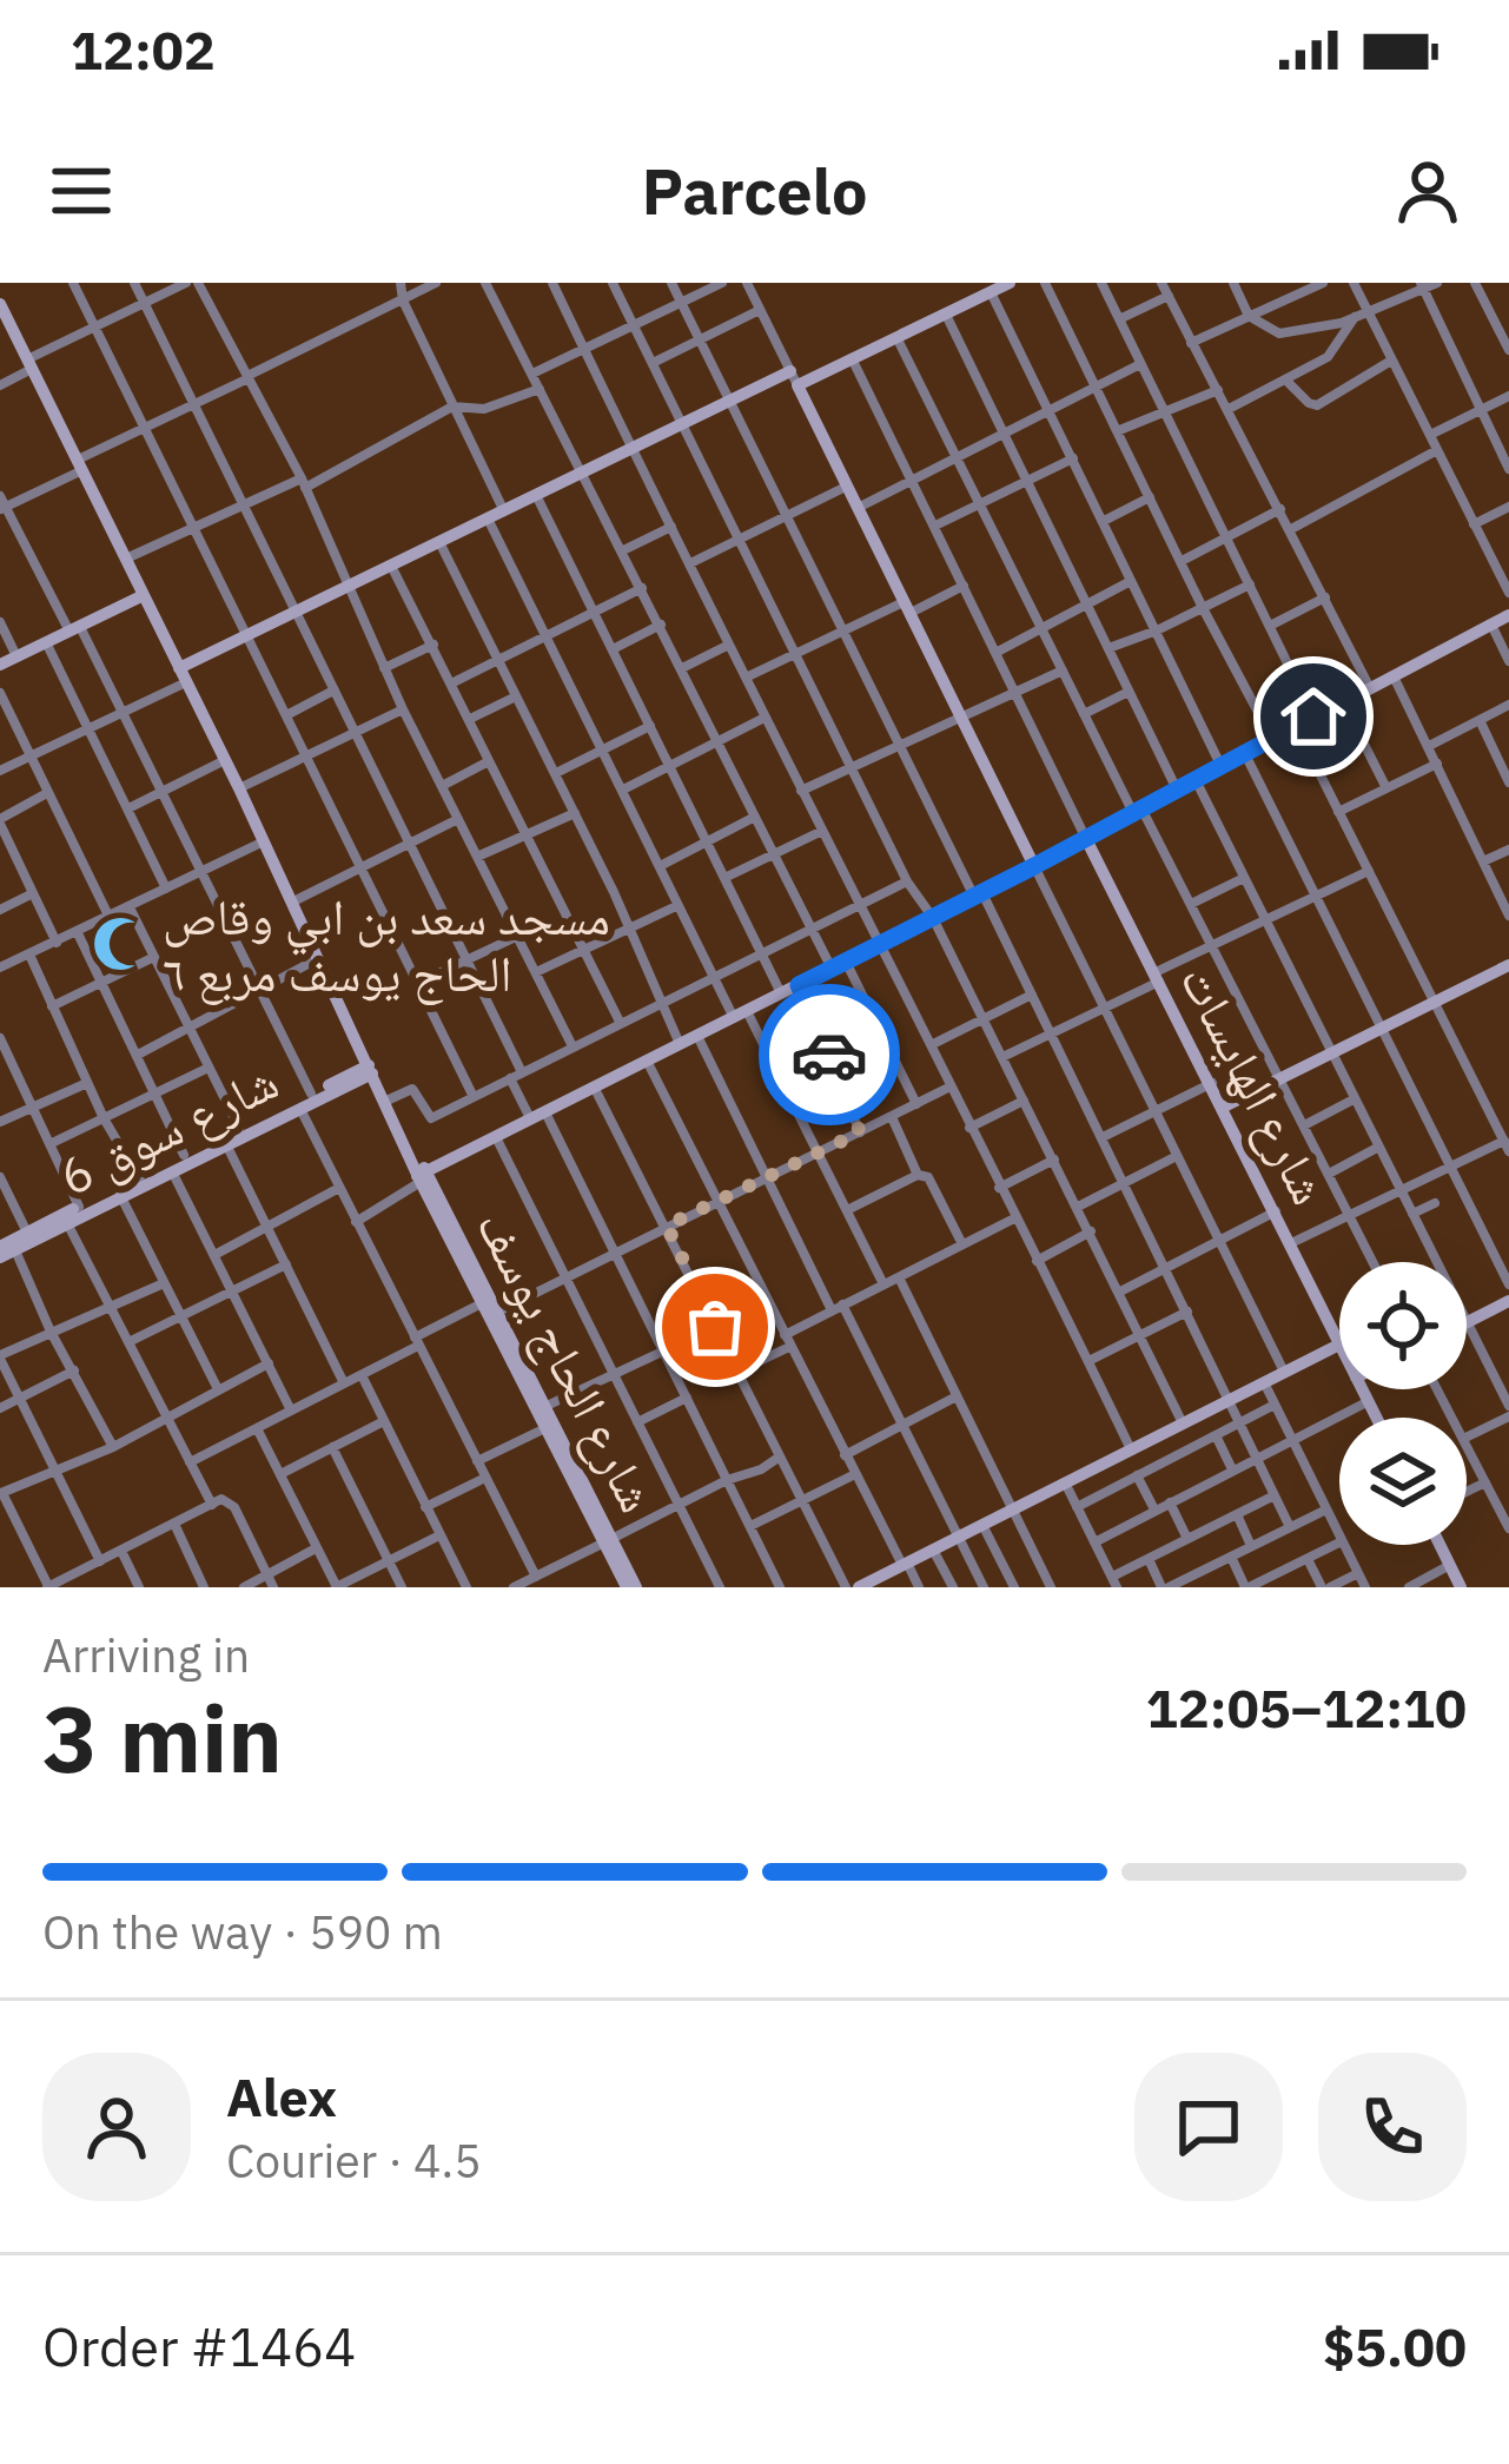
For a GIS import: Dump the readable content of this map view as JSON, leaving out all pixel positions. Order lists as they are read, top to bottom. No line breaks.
{"streets":{"street":["شارع الهايسات","شارع سوق 6","شارع الحاج يوسف"]},"places":{"mosque":["مسجد سعد بن ابي وقاص الحاج يوسف مربع ٦"]},"page":{"status":"12:02","header":"Parcelo","heading":["3 min","Arriving in","12:05–12:10"],"panel":["Alex","Courier · 4.5","Order #1464","$5.00"],"bar":"On the way · 590 m"}}
